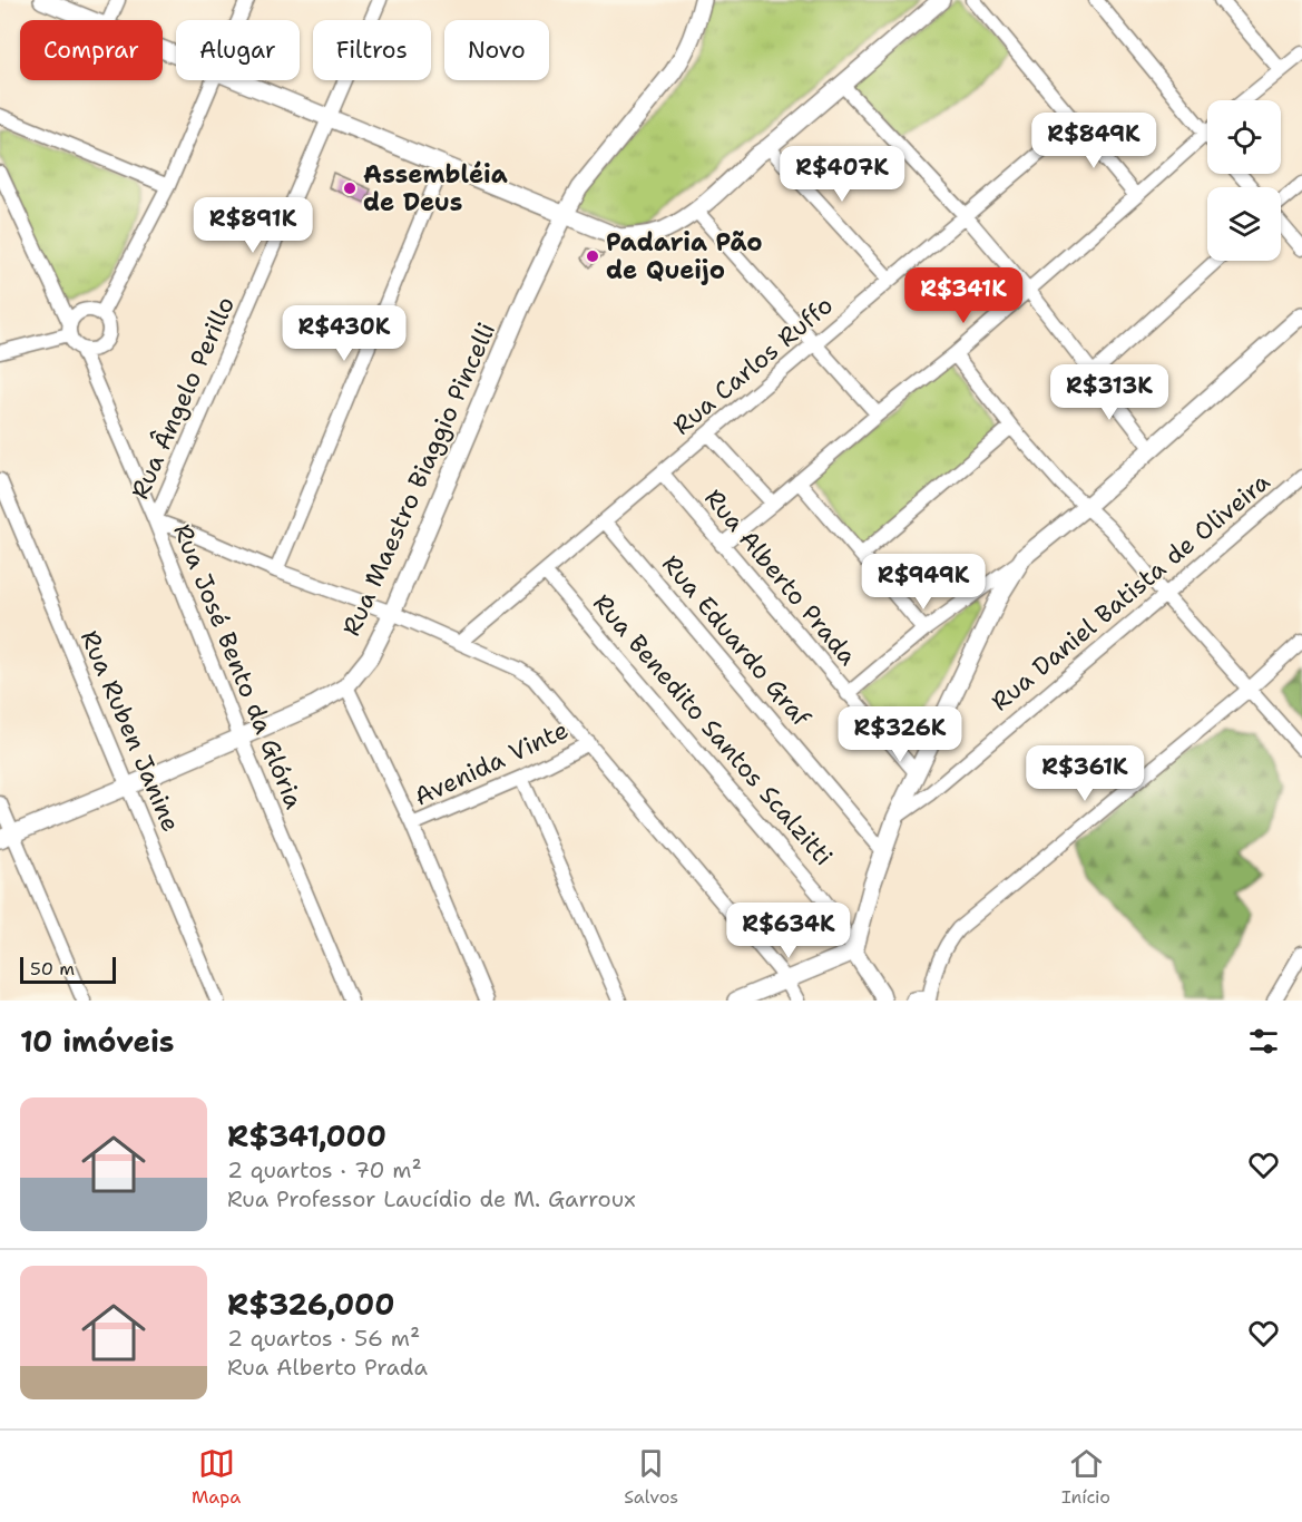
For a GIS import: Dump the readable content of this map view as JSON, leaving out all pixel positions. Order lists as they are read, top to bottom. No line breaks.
{"streets":{"street":["Rua Carlos Ruffo","Rua Ângelo Perillo","Rua Maestro Biaggio Pincelli","Rua Alberto Prada","Rua Daniel Batista de Oliveira","Rua Eduardo Graf","Rua José Bento da Glória","Rua Benedito Santos Scalzitti","Rua Ruben Janine","Avenida Vinte"]},"crossings":[["Rua Carlos Ruffo","Rua Alberto Prada"],["Rua Carlos Ruffo","Rua Eduardo Graf"],["Rua Carlos Ruffo","Rua Benedito Santos Scalzitti"],["Rua Ângelo Perillo","Rua José Bento da Glória"],["Rua Maestro Biaggio Pincelli","Rua José Bento da Glória"],["Rua Maestro Biaggio Pincelli","Rua Ruben Janine"]],"places":["Assembléia de Deus","Padaria Pão de Queijo"],"scale_bar":"50 m","page":{"chip":["Comprar","Alugar","Filtros","Novo"],"price":["R$849K","R$407K","R$891K","R$341K","R$430K","R$313K","R$949K","R$326K","R$361K","R$634K"],"scale":"50 m","heading":"10 imóveis","list":[{"name":"R$341,000","note":"2 quartos · 70 m² · Rua Professor Laucídio de M. Garroux"},{"name":"R$326,000","note":"2 quartos · 56 m² · Rua Alberto Prada"}],"tabs":["Mapa","Salvos","Início"]}}
